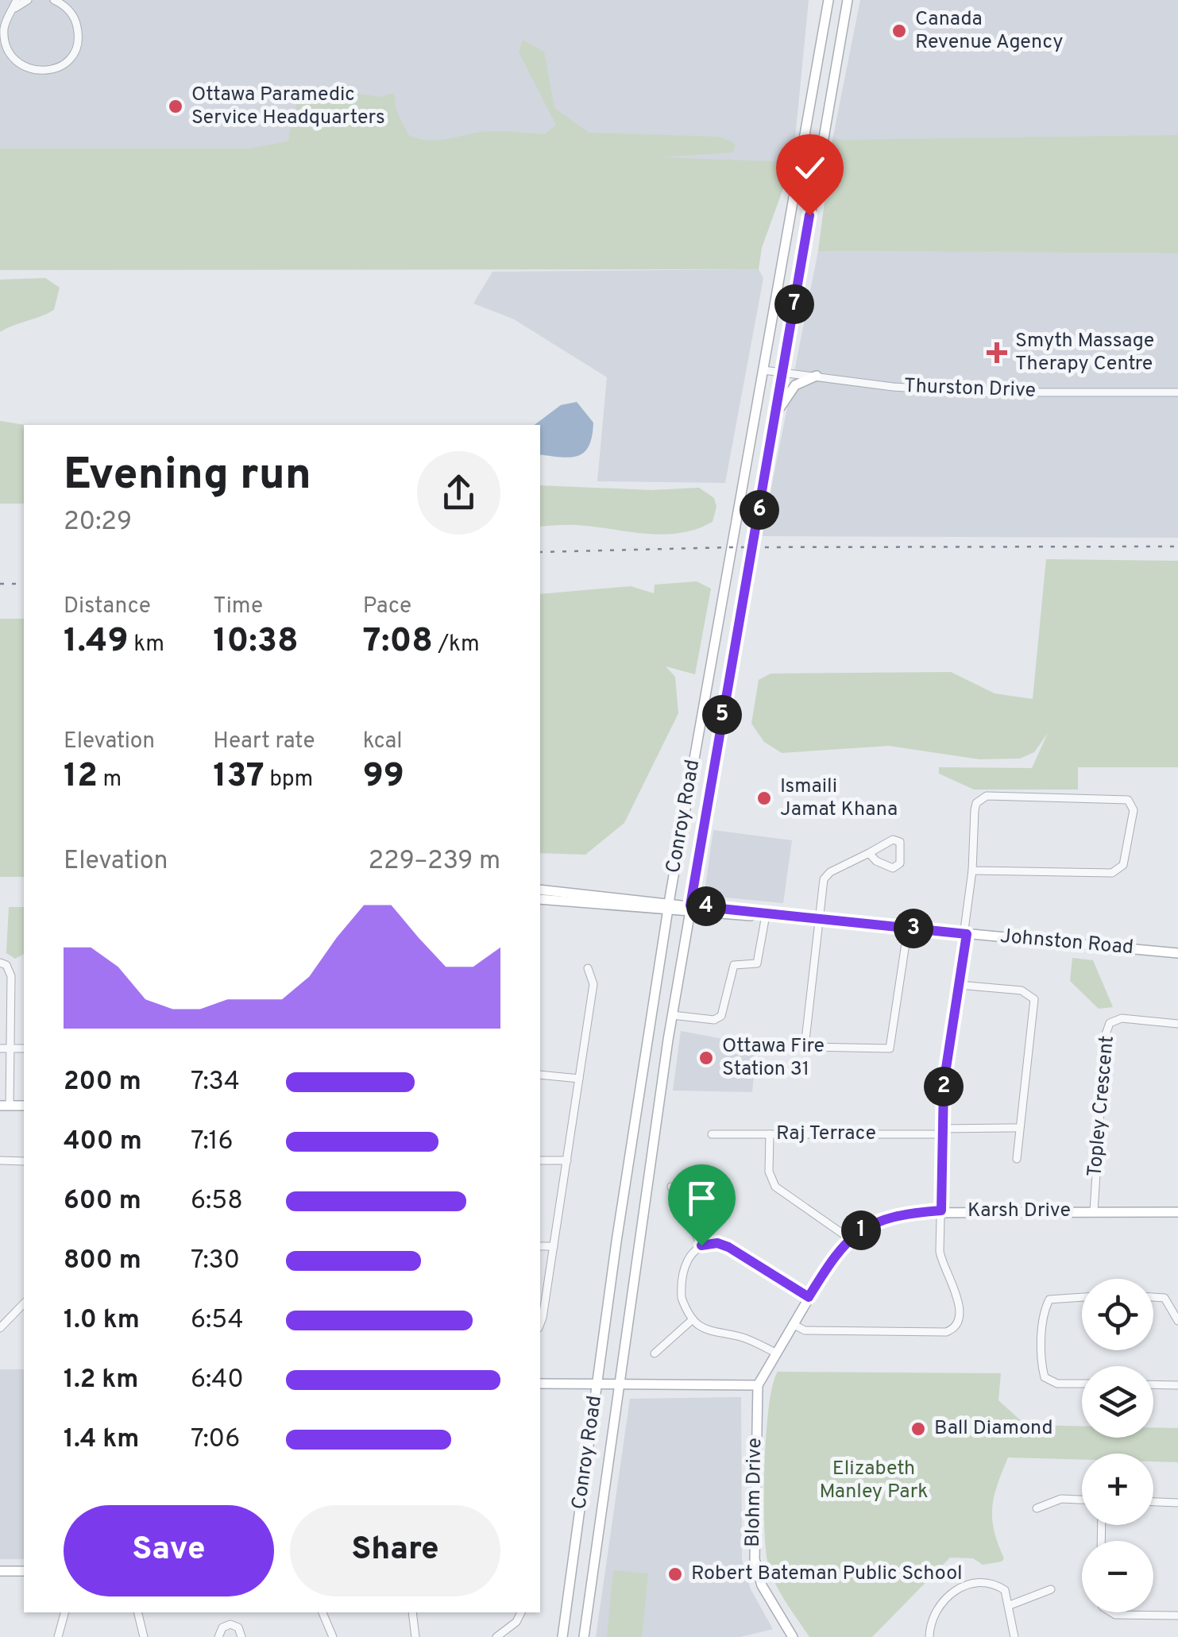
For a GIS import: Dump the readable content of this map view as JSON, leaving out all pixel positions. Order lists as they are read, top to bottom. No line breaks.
{"streets":{"main road":["Conroy Road","Johnston Road","Karsh Drive","Blohm Drive"],"street":["Thurston Drive","Topley Crescent","Raj Terrace"]},"crossings":[["Thurston Drive","Conroy Road"],["Conroy Road","Johnston Road"],["Topley Crescent","Karsh Drive"],["Karsh Drive","Blohm Drive"]],"parks":["Elizabeth Manley Park"],"places":{"other":["Canada Revenue Agency","Ottawa Paramedic Service Headquarters","Ismaili Jamat Khana","Ottawa Fire Station 31","Ball Diamond","Robert Bateman Public School"],"health":["Smyth Massage Therapy Centre"]},"page":{"pins":["7","6","5","4","3","2","1"],"heading":["Evening run","20:29"],"stats":[["Distance","1.49 km"],["Time","10:38"],["Pace","7:08 /km"],["Elevation","12 m"],["Heart rate","137 bpm"],["kcal","99"]],"chart":["Elevation","229–239 m"],"list":[{"name":"200 m","note":"7:34"},{"name":"400 m","note":"7:16"},{"name":"600 m","note":"6:58"},{"name":"800 m","note":"7:30"},{"name":"1.0 km","note":"6:54"},{"name":"1.2 km","note":"6:40"},{"name":"1.4 km","note":"7:06"}],"map_buttons":["+","−"],"buttons":["Save","Share"]}}
